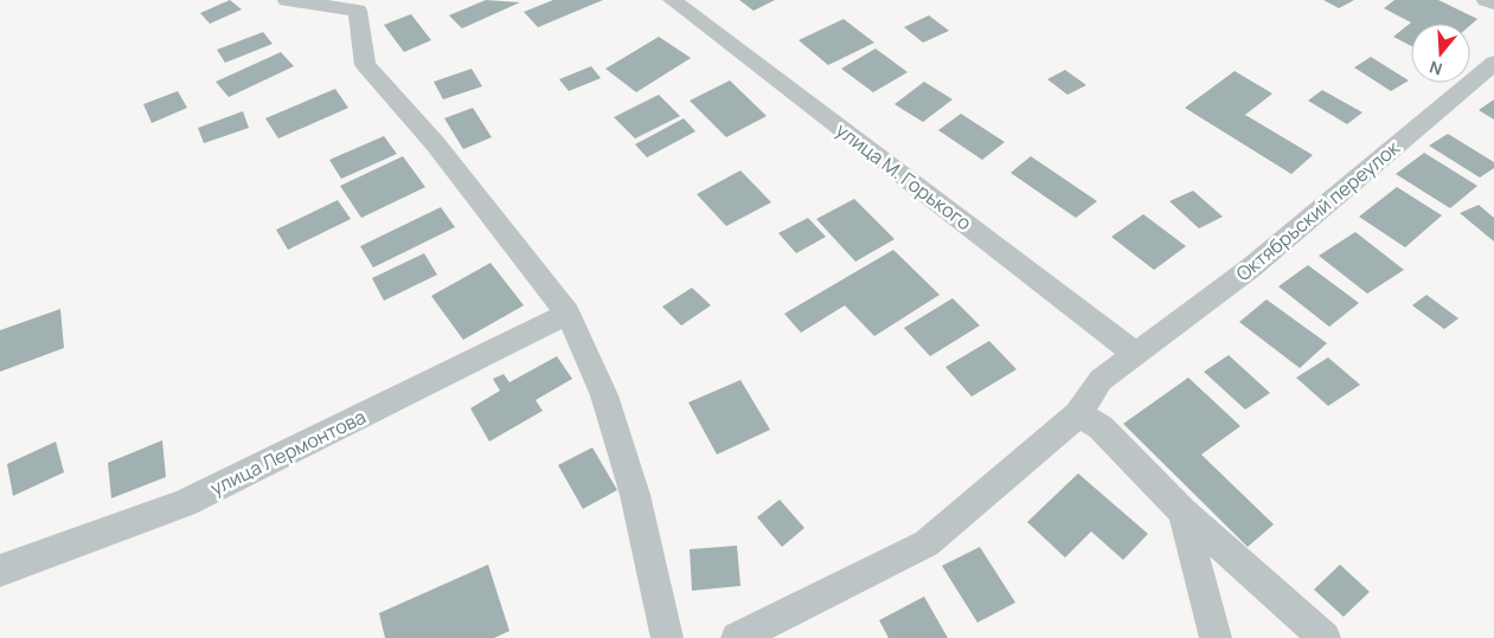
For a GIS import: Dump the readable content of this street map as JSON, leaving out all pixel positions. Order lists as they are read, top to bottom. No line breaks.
{"streets":{"street":["улица М. Горького","Октябрьский переулок","улица Лермонтова"]},"crossings":[["улица М. Горького","Октябрьский переулок"]],"north":"bottom"}
